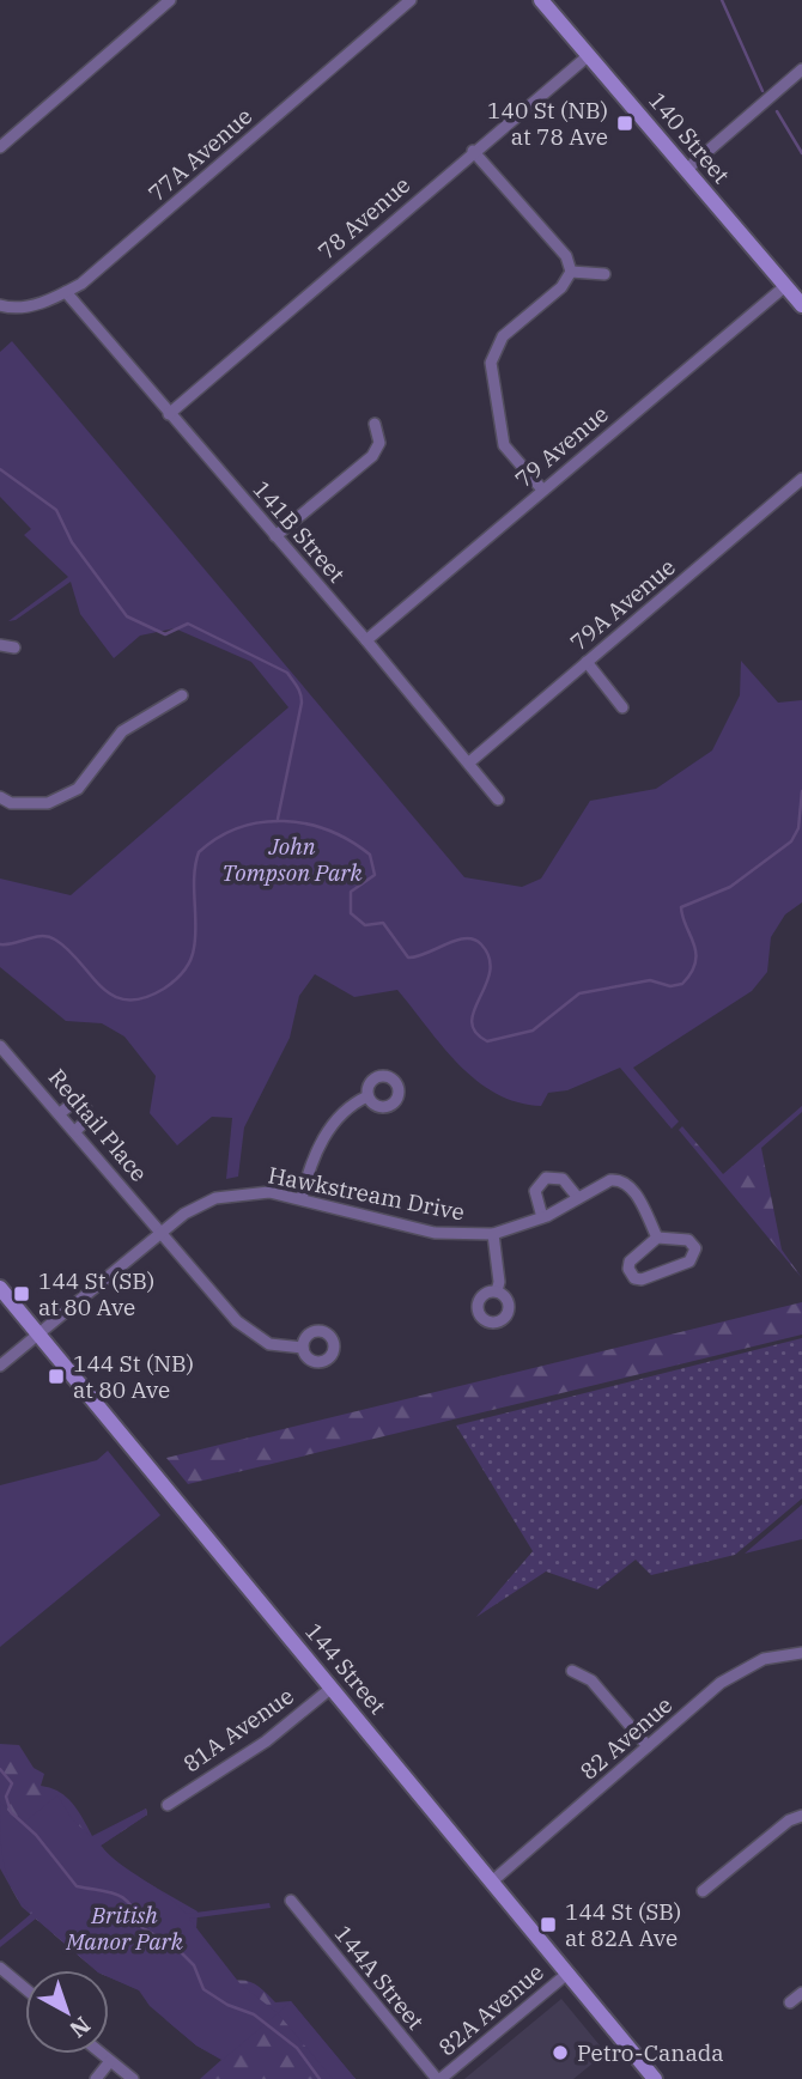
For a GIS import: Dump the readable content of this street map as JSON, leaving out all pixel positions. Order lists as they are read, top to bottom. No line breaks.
{"streets":{"main road":["140 Street","144 Street"],"street":["77A Avenue","78 Avenue","79 Avenue","141B Street","79A Avenue","Redtail Place","Hawkstream Drive","81A Avenue","82 Avenue","144A Street","82A Avenue"]},"crossings":[["140 Street","78 Avenue"],["140 Street","79 Avenue"],["77A Avenue","141B Street"],["78 Avenue","141B Street"],["79 Avenue","141B Street"],["141B Street","79A Avenue"],["Redtail Place","Hawkstream Drive"],["Hawkstream Drive","144 Street"],["144 Street","81A Avenue"],["144 Street","82 Avenue"],["144 Street","82A Avenue"],["144A Street","82A Avenue"]],"parks":["John Tompson Park","British Manor Park"],"places":{"transit":["140 St (NB) at 78 Ave","144 St (SB) at 80 Ave","144 St (NB) at 80 Ave","144 St (SB) at 82A Ave"],"other":["Petro-Canada"]},"north":"bottom right"}
